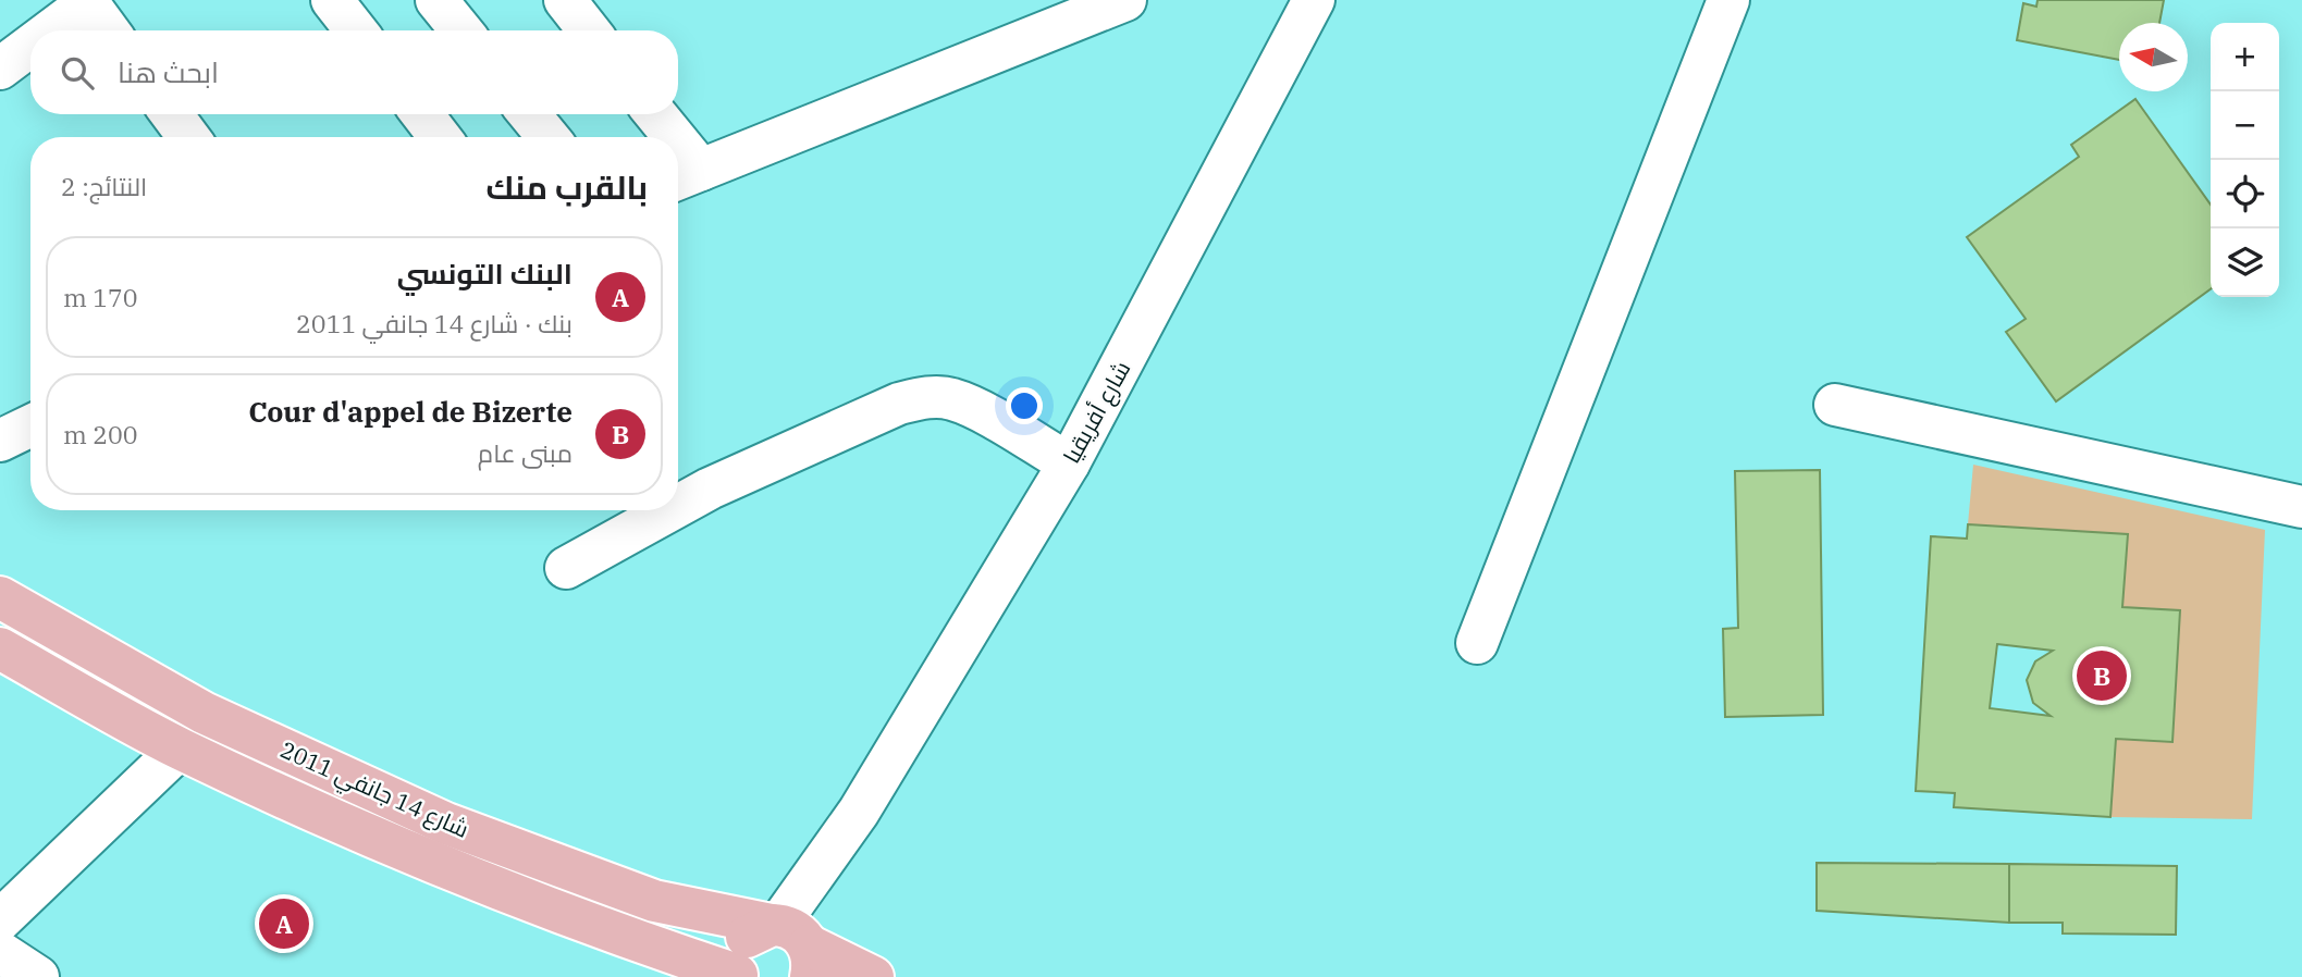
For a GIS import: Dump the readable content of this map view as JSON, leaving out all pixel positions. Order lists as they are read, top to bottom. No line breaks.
{"streets":{"main road":["شارع 14 جانفي 2011"],"street":["شارع أفريقيا"]},"crossings":[["شارع أفريقيا","شارع 14 جانفي 2011"]],"north":"left","page":{"map_buttons":["+","−"],"search":"ابحث هنا","heading":["بالقرب منك","النتائج: 2"],"list":[{"mark":"A","name":"البنك التونسي","note":"بنك · شارع 14 جانفي 2011","value":"170 m"},{"mark":"B","name":"Cour d'appel de Bizerte","note":"مبنى عام","value":"200 m"}],"pins":["B","A"]}}
